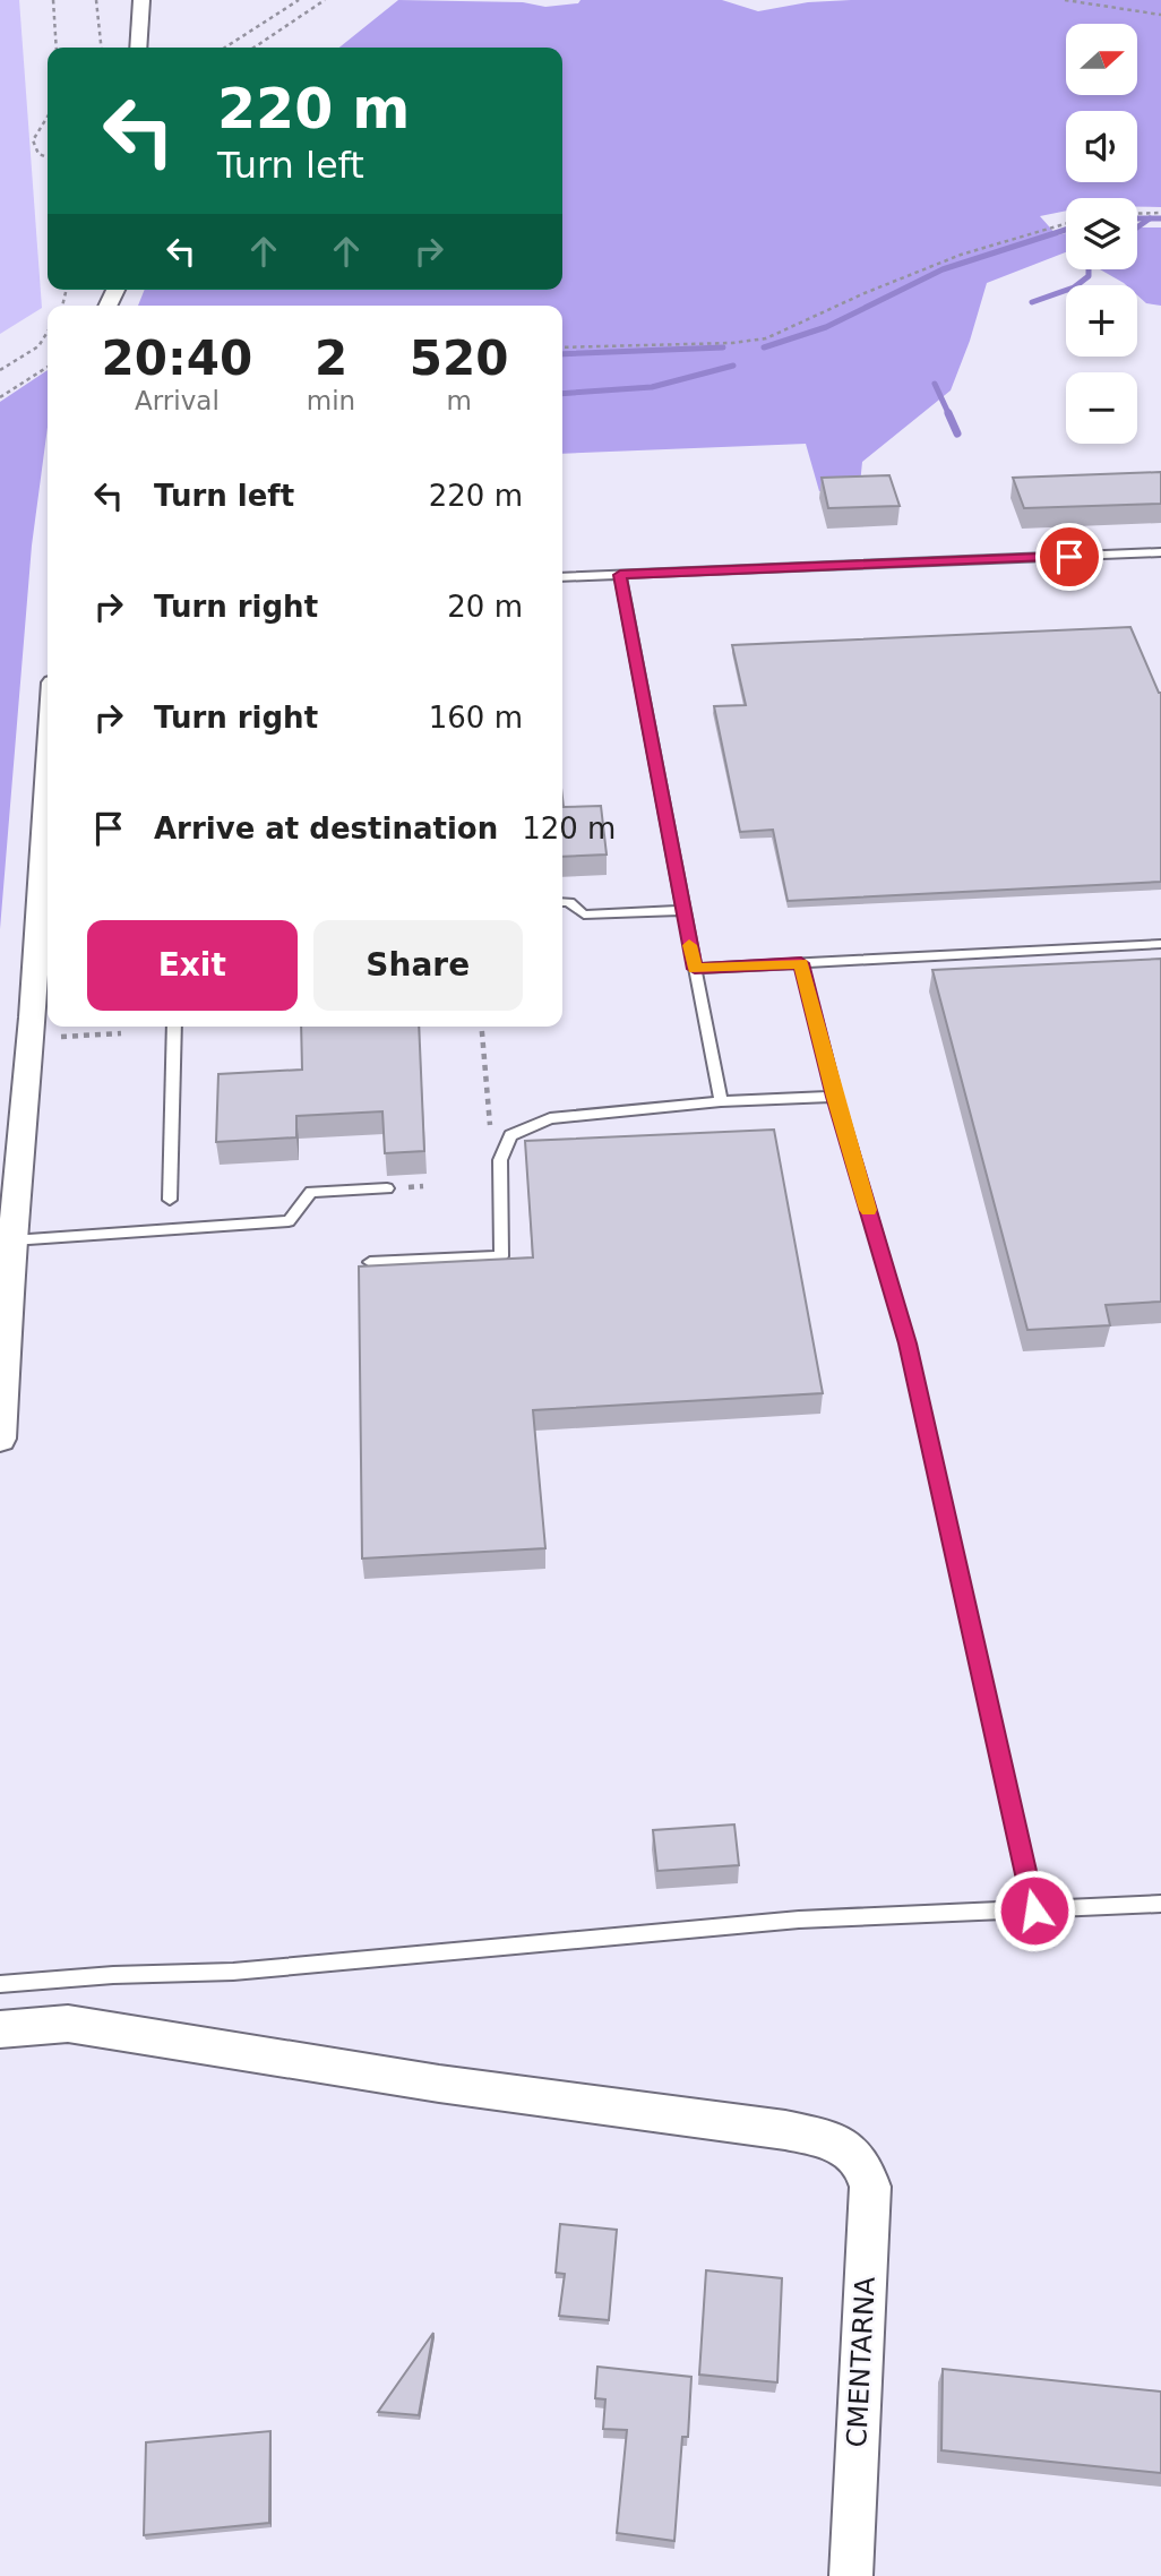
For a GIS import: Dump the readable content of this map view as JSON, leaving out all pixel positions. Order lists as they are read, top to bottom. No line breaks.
{"streets":{"street":["CMENTARNA"]},"north":"right","page":{"map_buttons":["+","−"],"turn":["220 m","Turn left"],"eta":["20:40","Arrival","2","min","520","m"],"list":[{"name":"Turn left","value":"220 m"},{"name":"Turn right","value":"20 m"},{"name":"Turn right","value":"160 m"},{"name":"Arrive at destination","value":"120 m"}],"buttons":["Exit","Share"]}}
